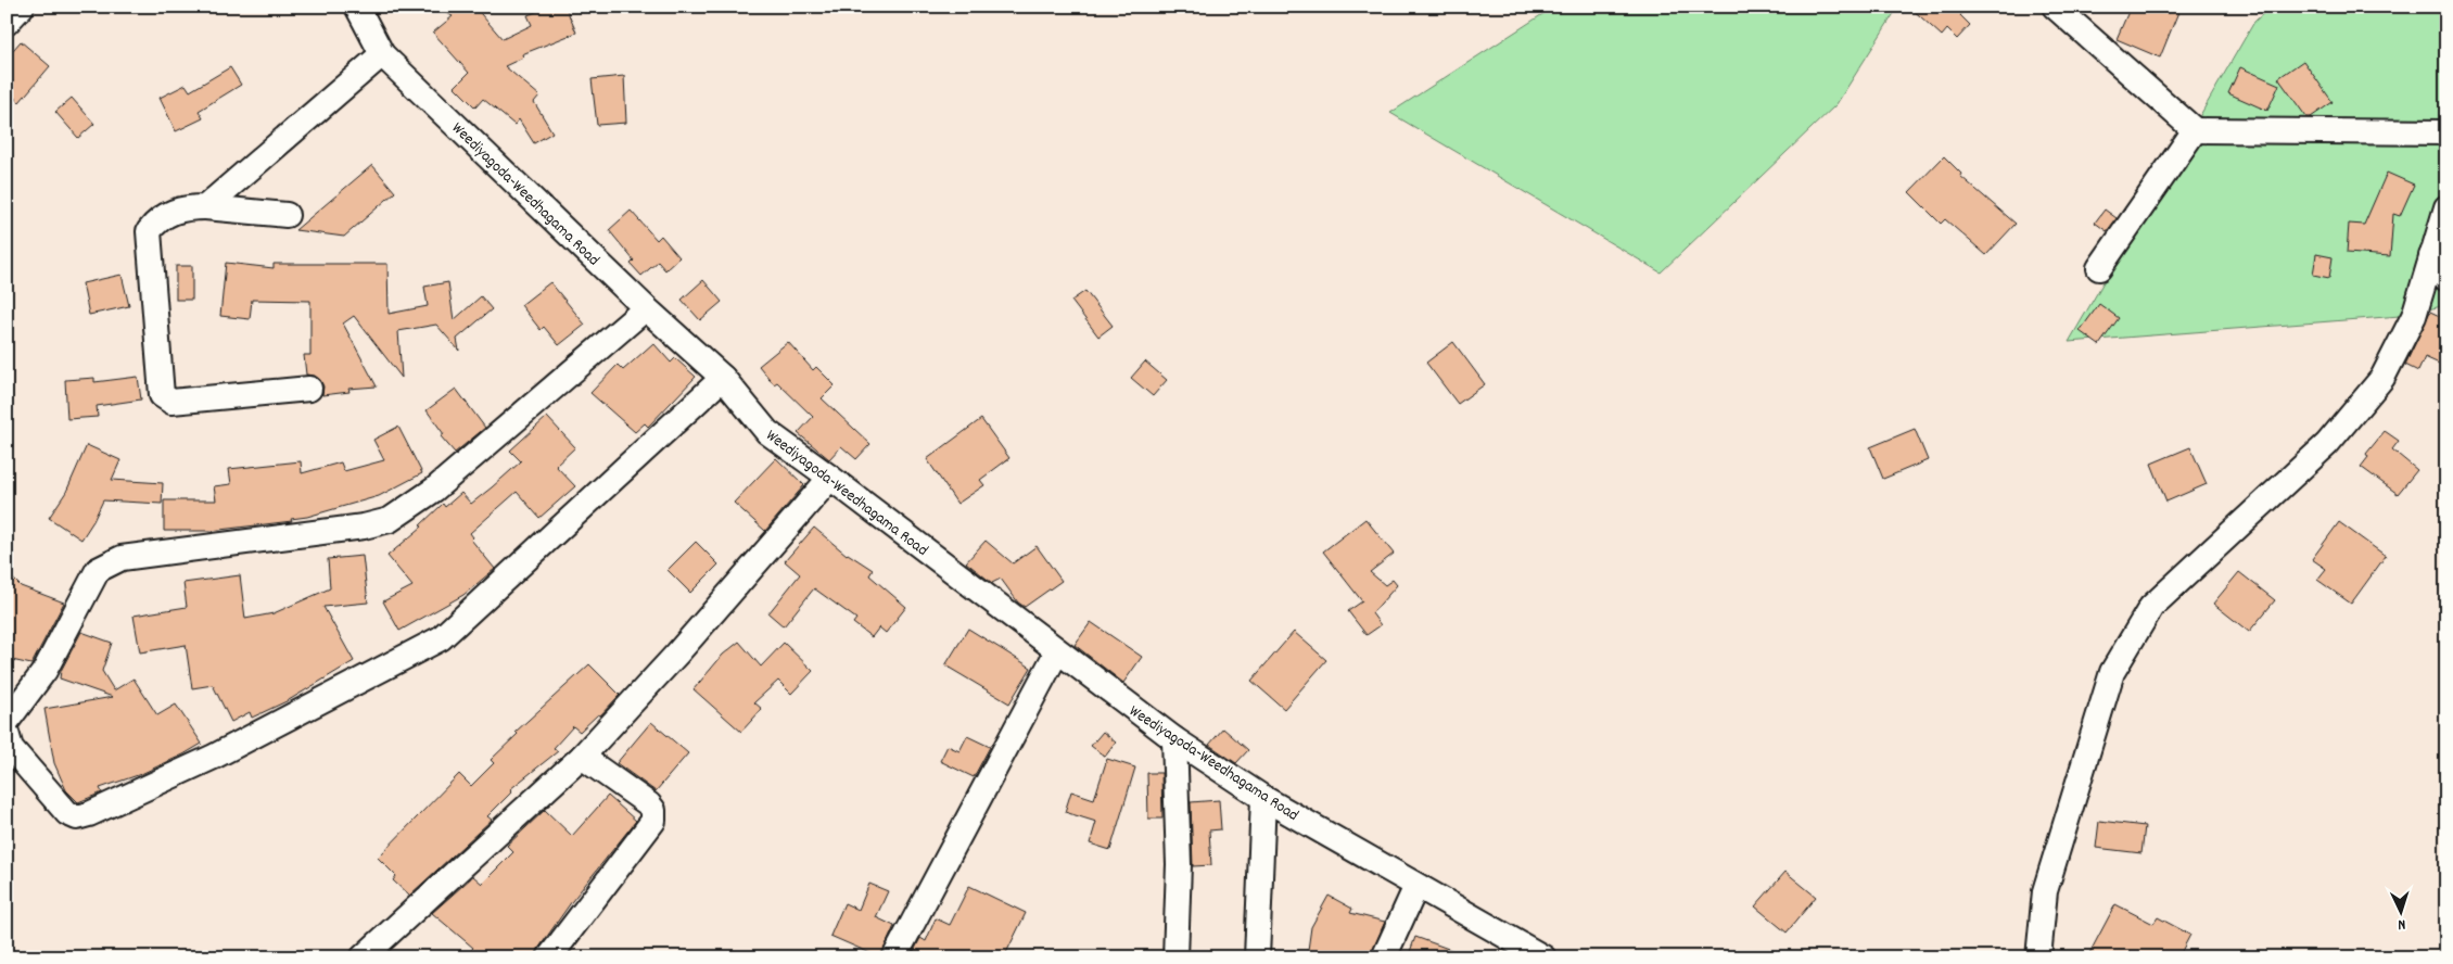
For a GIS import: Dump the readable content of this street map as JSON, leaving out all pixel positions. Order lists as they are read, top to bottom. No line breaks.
{"streets":{"street":["Weediyagoda-Weedhagama Road"]},"north":"bottom"}
